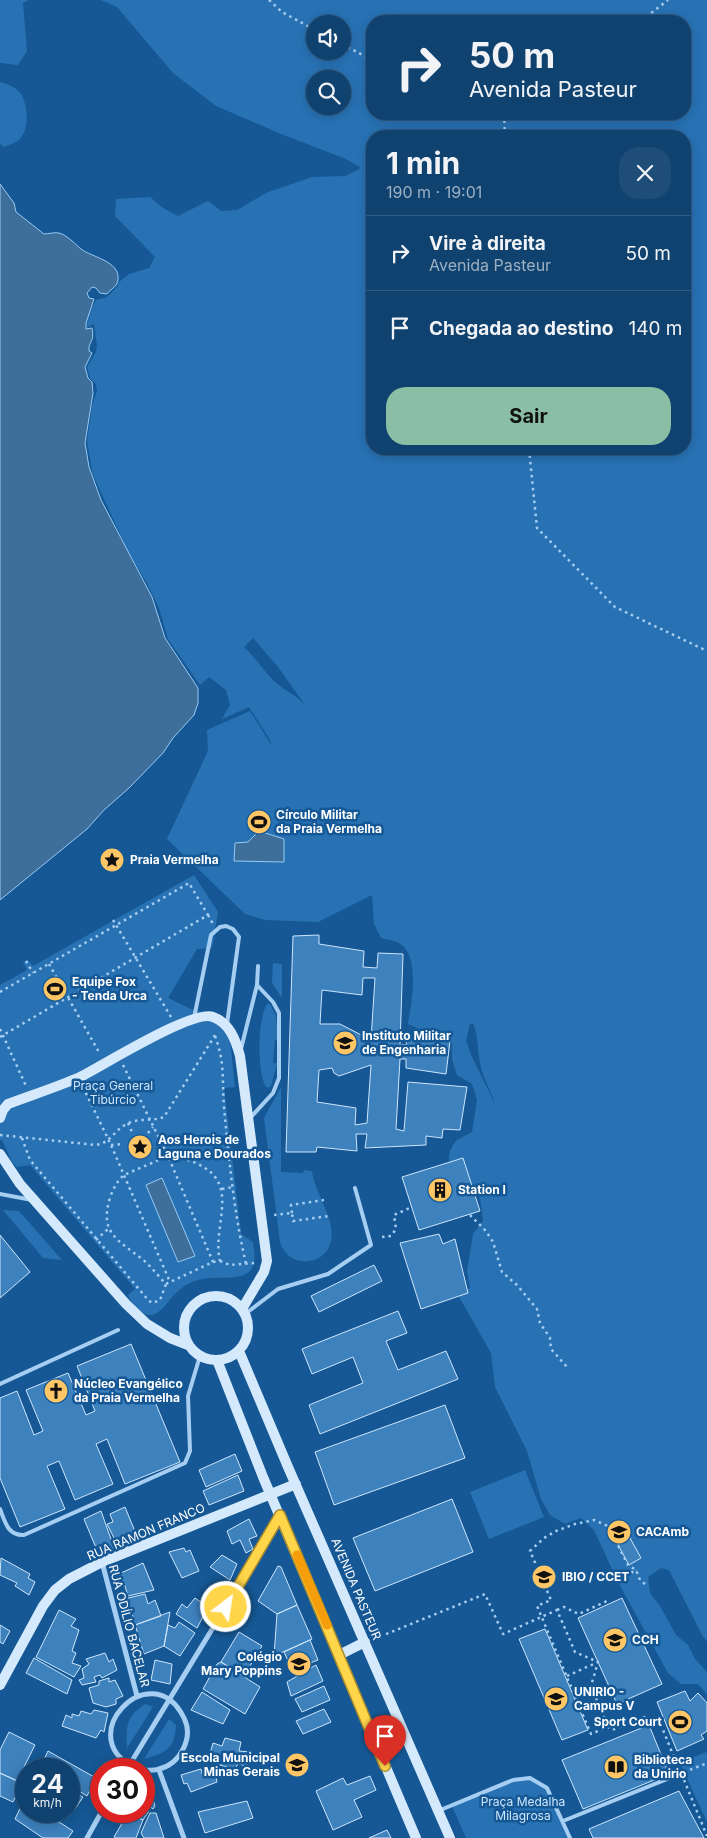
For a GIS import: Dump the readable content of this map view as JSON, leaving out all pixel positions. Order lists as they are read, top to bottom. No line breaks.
{"streets":{"street":["RUA RAMON FRANCO","AVENIDA PASTEUR","RUA ODÍLIO BACELAR"]},"crossings":[["RUA RAMON FRANCO","AVENIDA PASTEUR"],["RUA RAMON FRANCO","RUA ODÍLIO BACELAR"]],"parks":["Praça General Tibúrcio","Praça Medalha Milagrosa"],"places":{"sports":["Círculo Militar da Praia Vermelha","Equipe Fox - Tenda Urca","Sport Court"],"place":["Praia Vermelha","Aos Herois de Laguna e Dourados"],"school or university":["Instituto Militar de Engenharia","CACAmb","IBIO / CCET","CCH","Colégio Mary Poppins","UNIRIO - Campus V","Escola Municipal Minas Gerais"],"building":["Station I"],"church":["Núcleo Evangélico da Praia Vermelha"],"library":["Biblioteca da Unirio"]},"page":{"turn":["50 m","Avenida Pasteur"],"heading":["1 min","190 m · 19:01"],"list":[{"name":"Vire à direita","note":"Avenida Pasteur","value":"50 m"},{"name":"Chegada ao destino","value":"140 m"}],"buttons":"Sair","speed":"24 km/h","limit":"30"}}
